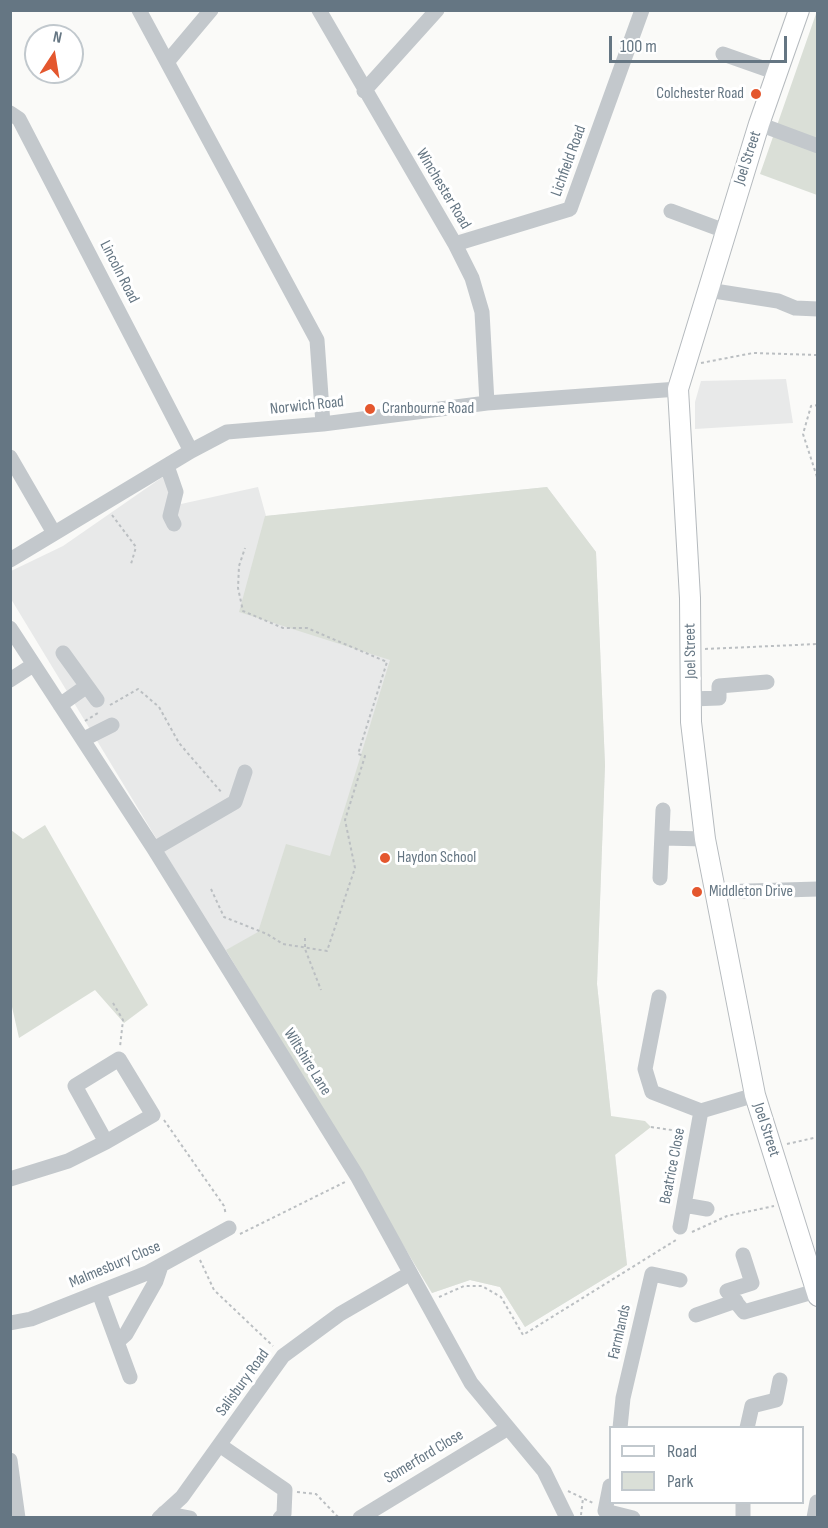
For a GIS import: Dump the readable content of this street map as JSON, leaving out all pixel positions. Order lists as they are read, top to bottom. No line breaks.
{"streets":{"main road":["Joel Street"],"street":["Lichfield Road","Winchester Road","Lincoln Road","Norwich Road","Wiltshire Lane","Beatrice Close","Malmesbury Close","Farmlands","Salisbury Road","Somerford Close"]},"crossings":[["Joel Street","Norwich Road"],["Lichfield Road","Winchester Road"],["Winchester Road","Norwich Road"],["Lincoln Road","Norwich Road"],["Wiltshire Lane","Salisbury Road"],["Wiltshire Lane","Somerford Close"]],"places":["Colchester Road","Cranbourne Road","Haydon School","Middleton Drive"],"legend":["Road","Park"],"scale_bar":"100 m","north":"top"}
